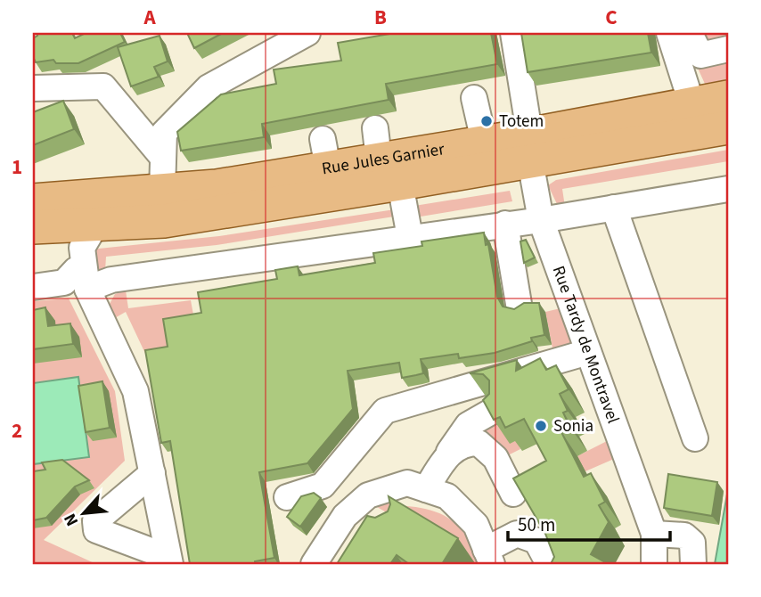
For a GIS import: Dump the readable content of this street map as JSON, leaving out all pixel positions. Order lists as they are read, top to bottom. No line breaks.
{"streets":{"main road":["Rue Jules Garnier"],"street":["Rue Tardy de Montravel"]},"crossings":[["Rue Jules Garnier","Rue Tardy de Montravel"]],"places":["Totem","Sonia"],"scale_bar":"50 m","north":"bottom left","grid":{"columns":["A","B","C"],"rows":["1","2"]}}
